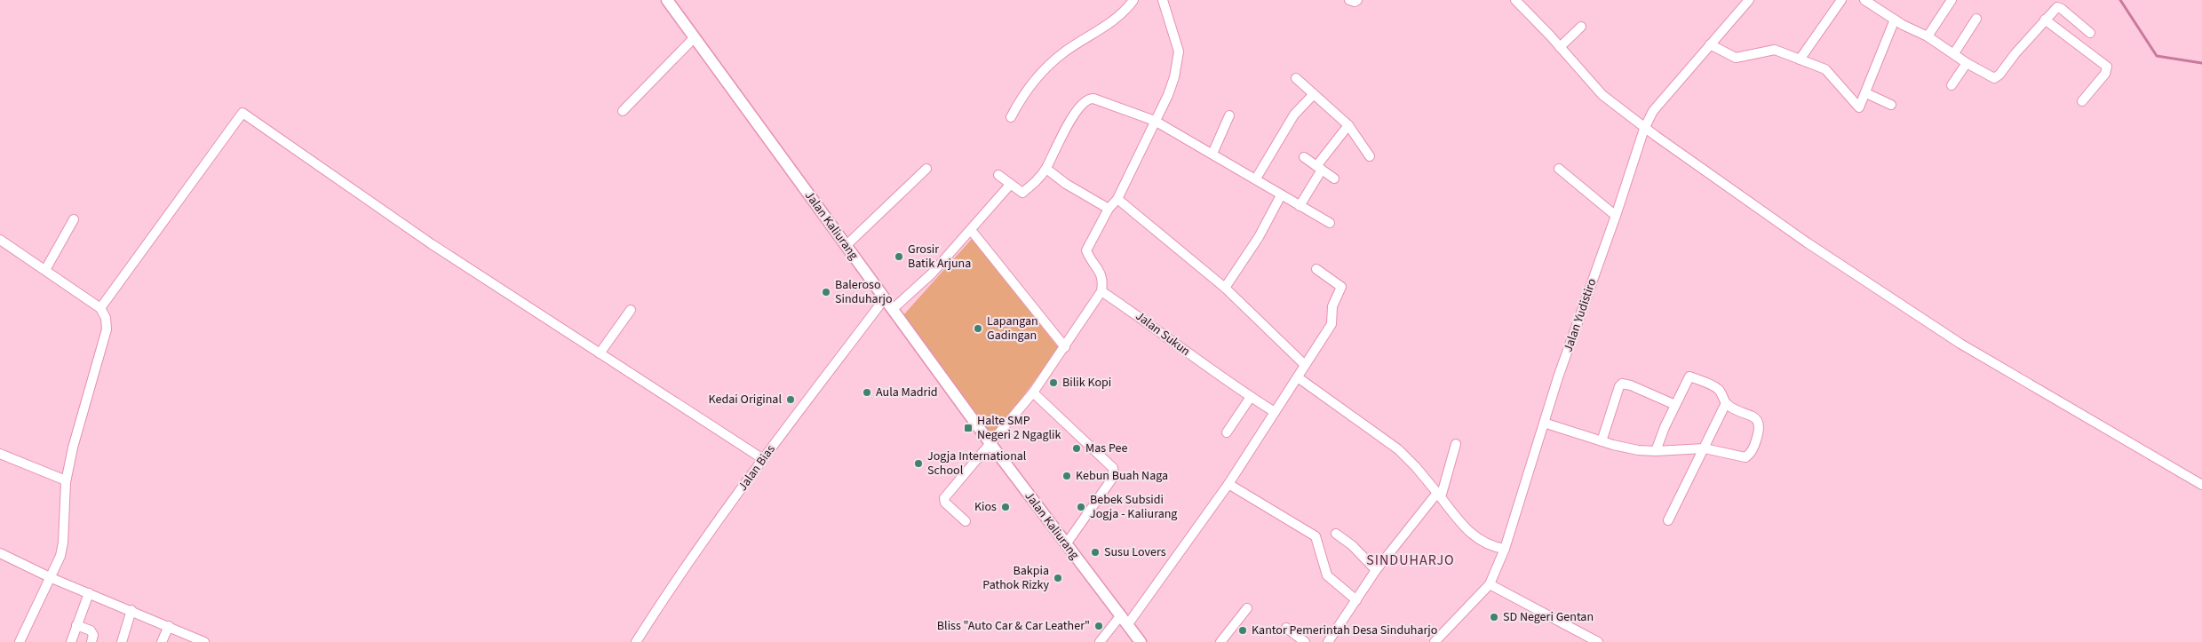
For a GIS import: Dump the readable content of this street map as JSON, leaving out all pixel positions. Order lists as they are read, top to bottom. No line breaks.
{"streets":{"main road":["Jalan Kaliurang"],"street":["Jalan Yudistiro","Jalan Sukun","Jalan Bias"]},"crossings":[["Jalan Kaliurang","Jalan Bias"]],"districts":["SINDUHARJO"],"places":{"other":["Grosir Batik Arjuna","Baleroso Sinduharjo","Lapangan Gadingan","Bilik Kopi","Aula Madrid","Kedai Original","Mas Pee","Jogja International School","Kebun Buah Naga","Kios","Bebek Subsidi Jogja - Kaliurang","Susu Lovers","Bakpia Pathok Rizky","SD Negeri Gentan","Bliss \"Auto Car & Car Leather\"","Kantor Pemerintah Desa Sinduharjo"],"transit":["Halte SMP Negeri 2 Ngaglik"]}}
